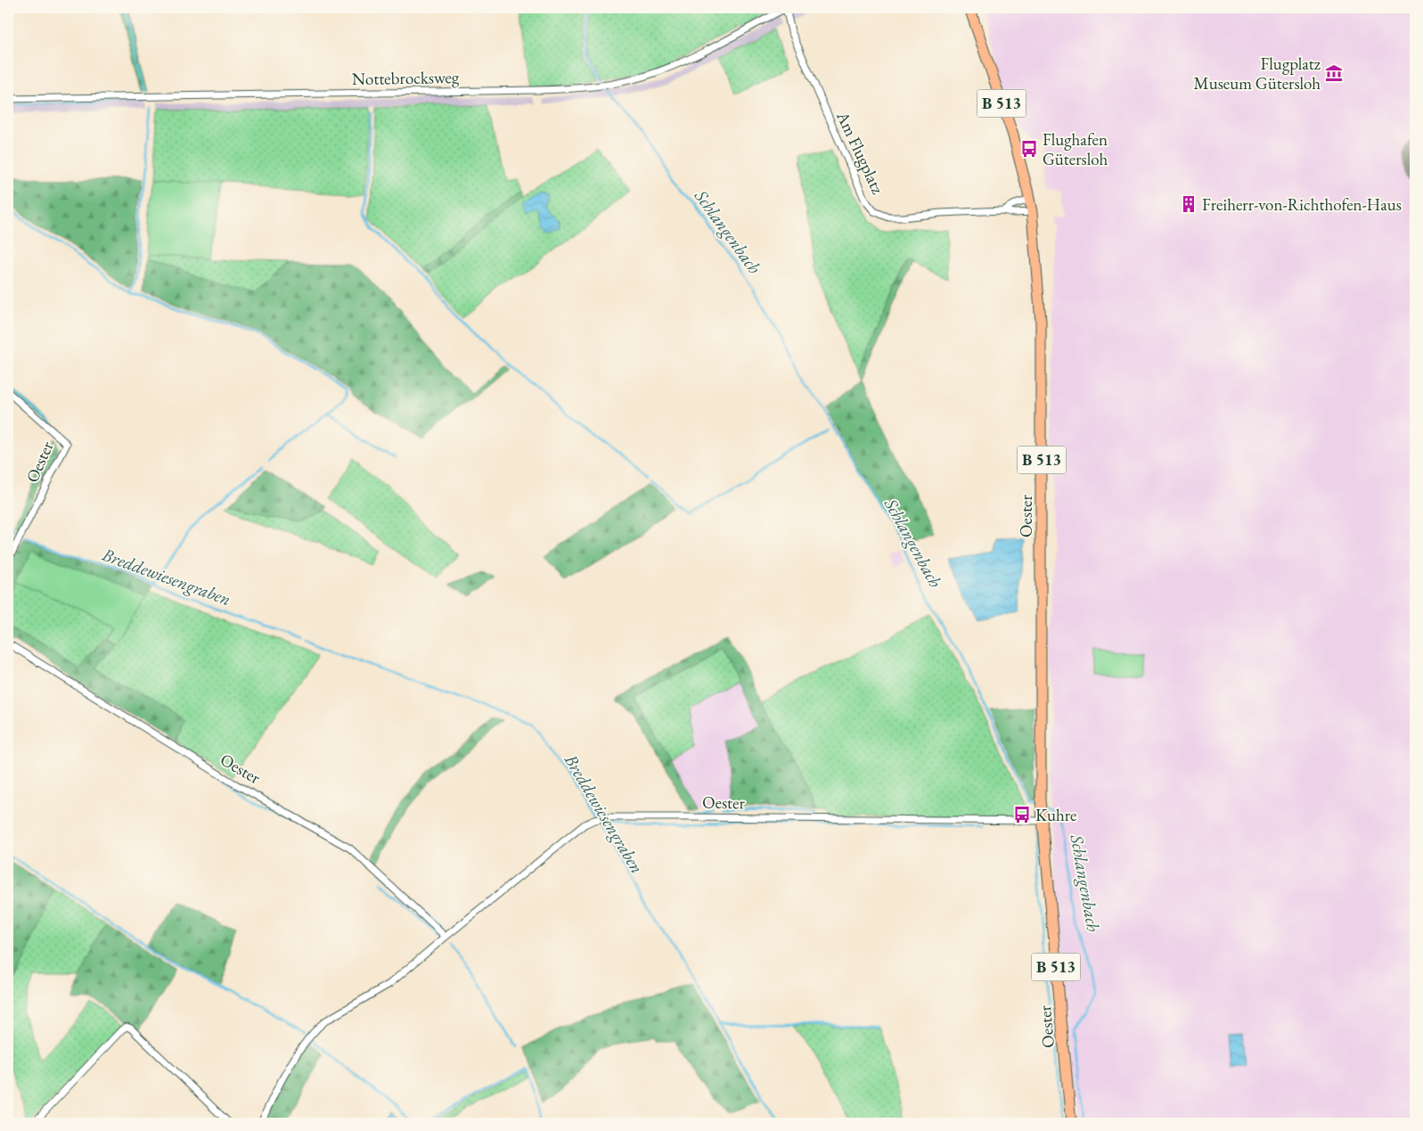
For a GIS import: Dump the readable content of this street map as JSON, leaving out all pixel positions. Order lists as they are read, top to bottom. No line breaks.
{"streets":{"main road":["B 513","Oester"],"street":["Nottebrocksweg","Am Flugplatz"]},"crossings":[["Nottebrocksweg","Am Flugplatz"],["B 513","Am Flugplatz"],["B 513","Oester"],["Am Flugplatz","Oester"]],"water":["Schlangenbach","Breddewiesengraben"],"places":{"museum":["Flugplatz Museum Gütersloh"],"bus stop":["Flughafen Gütersloh","Kuhre"],"building":["Freiherr-von-Richthofen-Haus"]}}
